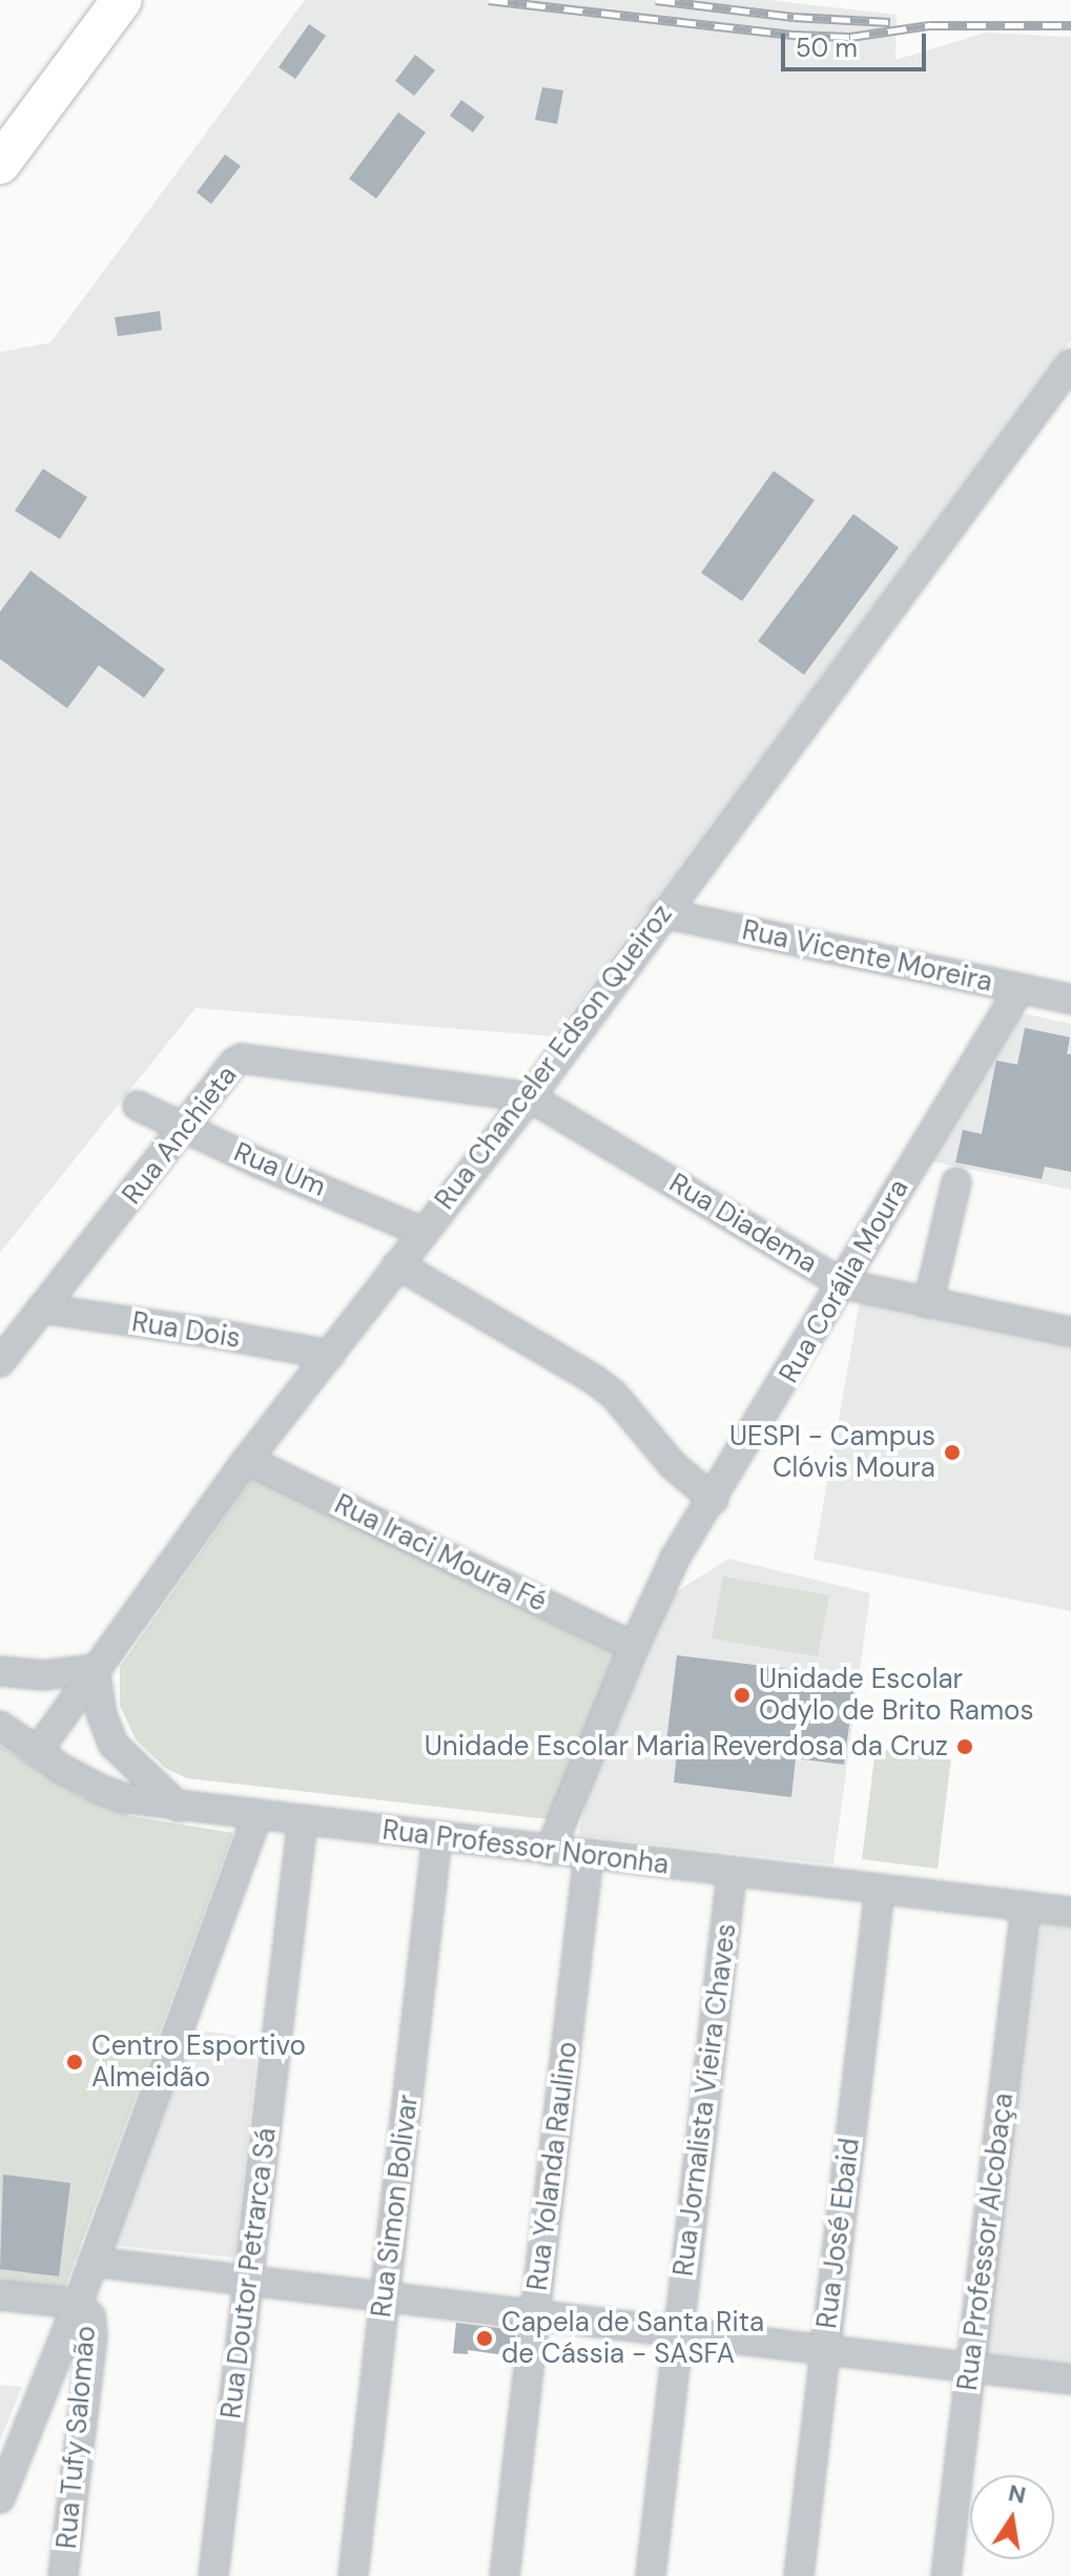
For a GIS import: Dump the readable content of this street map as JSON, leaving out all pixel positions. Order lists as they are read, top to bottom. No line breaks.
{"streets":{"street":["Rua Vicente Moreira","Rua Chanceler Edson Queiroz","Rua Anchieta","Rua Um","Rua Diadema","Rua Corália Moura","Rua Dois","Rua Iraci Moura Fé","Rua Professor Noronha","Rua Jornalista Vieira Chaves","Rua Yolanda Raulino","Rua Simon Bolivar","Rua José Ebaid","Rua Professor Alcobaça","Rua Doutor Petrarca Sá","Rua Tufy Salomão"]},"crossings":[["Rua Vicente Moreira","Rua Chanceler Edson Queiroz"],["Rua Vicente Moreira","Rua Corália Moura"],["Rua Chanceler Edson Queiroz","Rua Anchieta"],["Rua Chanceler Edson Queiroz","Rua Um"],["Rua Chanceler Edson Queiroz","Rua Diadema"],["Rua Chanceler Edson Queiroz","Rua Dois"],["Rua Chanceler Edson Queiroz","Rua Iraci Moura Fé"],["Rua Chanceler Edson Queiroz","Rua Professor Noronha"],["Rua Anchieta","Rua Um"],["Rua Anchieta","Rua Diadema"],["Rua Anchieta","Rua Dois"],["Rua Diadema","Rua Corália Moura"],["Rua Corália Moura","Rua Iraci Moura Fé"],["Rua Corália Moura","Rua Professor Noronha"],["Rua Professor Noronha","Rua Jornalista Vieira Chaves"],["Rua Professor Noronha","Rua Yolanda Raulino"],["Rua Professor Noronha","Rua Simon Bolivar"],["Rua Professor Noronha","Rua José Ebaid"],["Rua Professor Noronha","Rua Professor Alcobaça"],["Rua Professor Noronha","Rua Doutor Petrarca Sá"]],"places":["UESPI - Campus Clóvis Moura","Unidade Escolar Odylo de Brito Ramos","Unidade Escolar Maria Reverdosa da Cruz","Centro Esportivo Almeidão","Capela de Santa Rita de Cássia - SASFA"],"scale_bar":"50 m","north":"top"}
